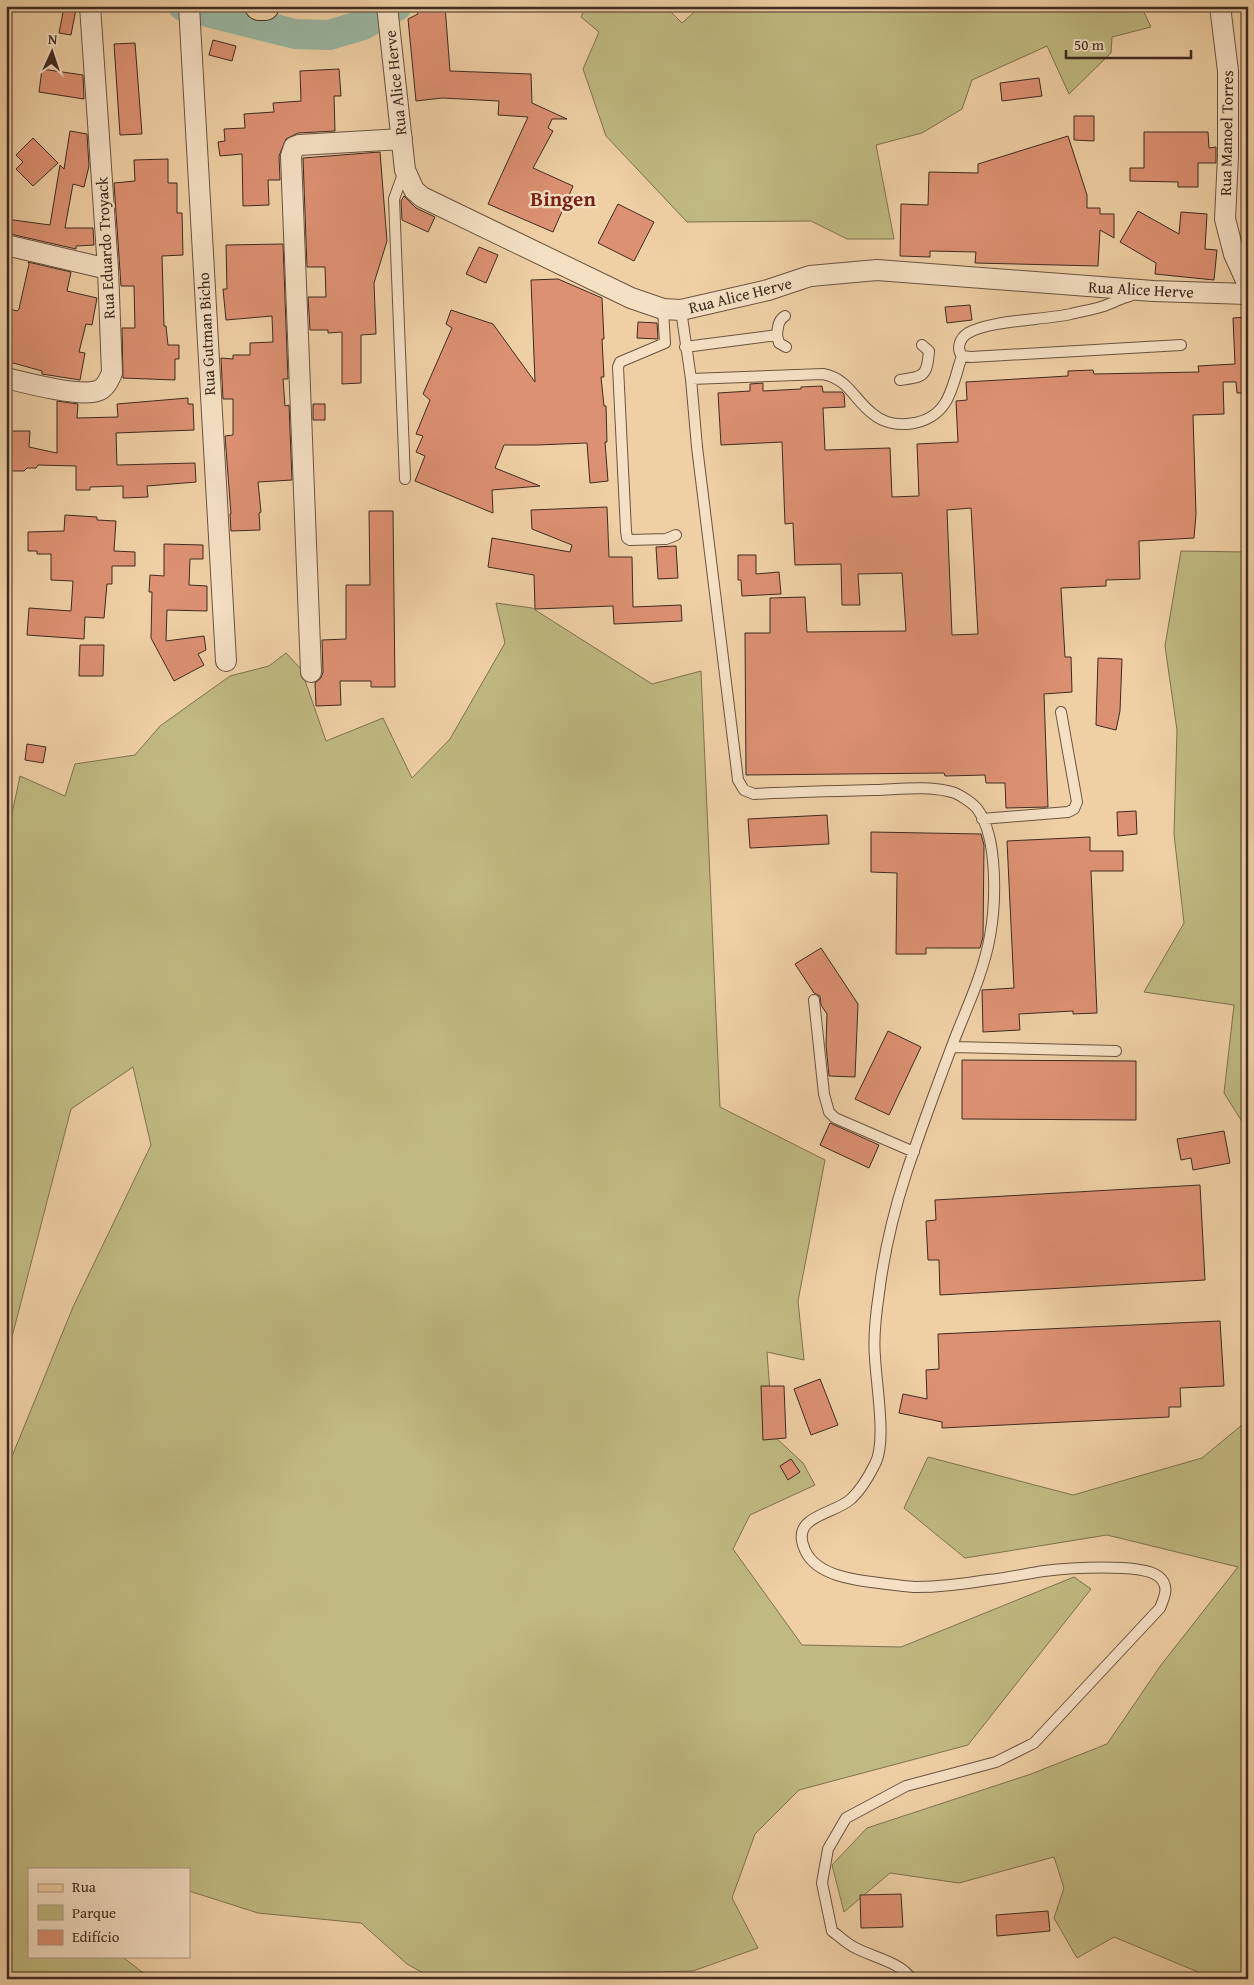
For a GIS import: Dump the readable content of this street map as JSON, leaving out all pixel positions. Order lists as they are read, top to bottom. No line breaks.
{"streets":{"street":["Rua Alice Herve","Rua Manoel Torres","Rua Eduardo Troyack","Rua Gutman Bicho"]},"districts":["Bingen"],"legend":["Rua","Parque","Edifício"],"scale_bar":"50 m","north":"top"}
